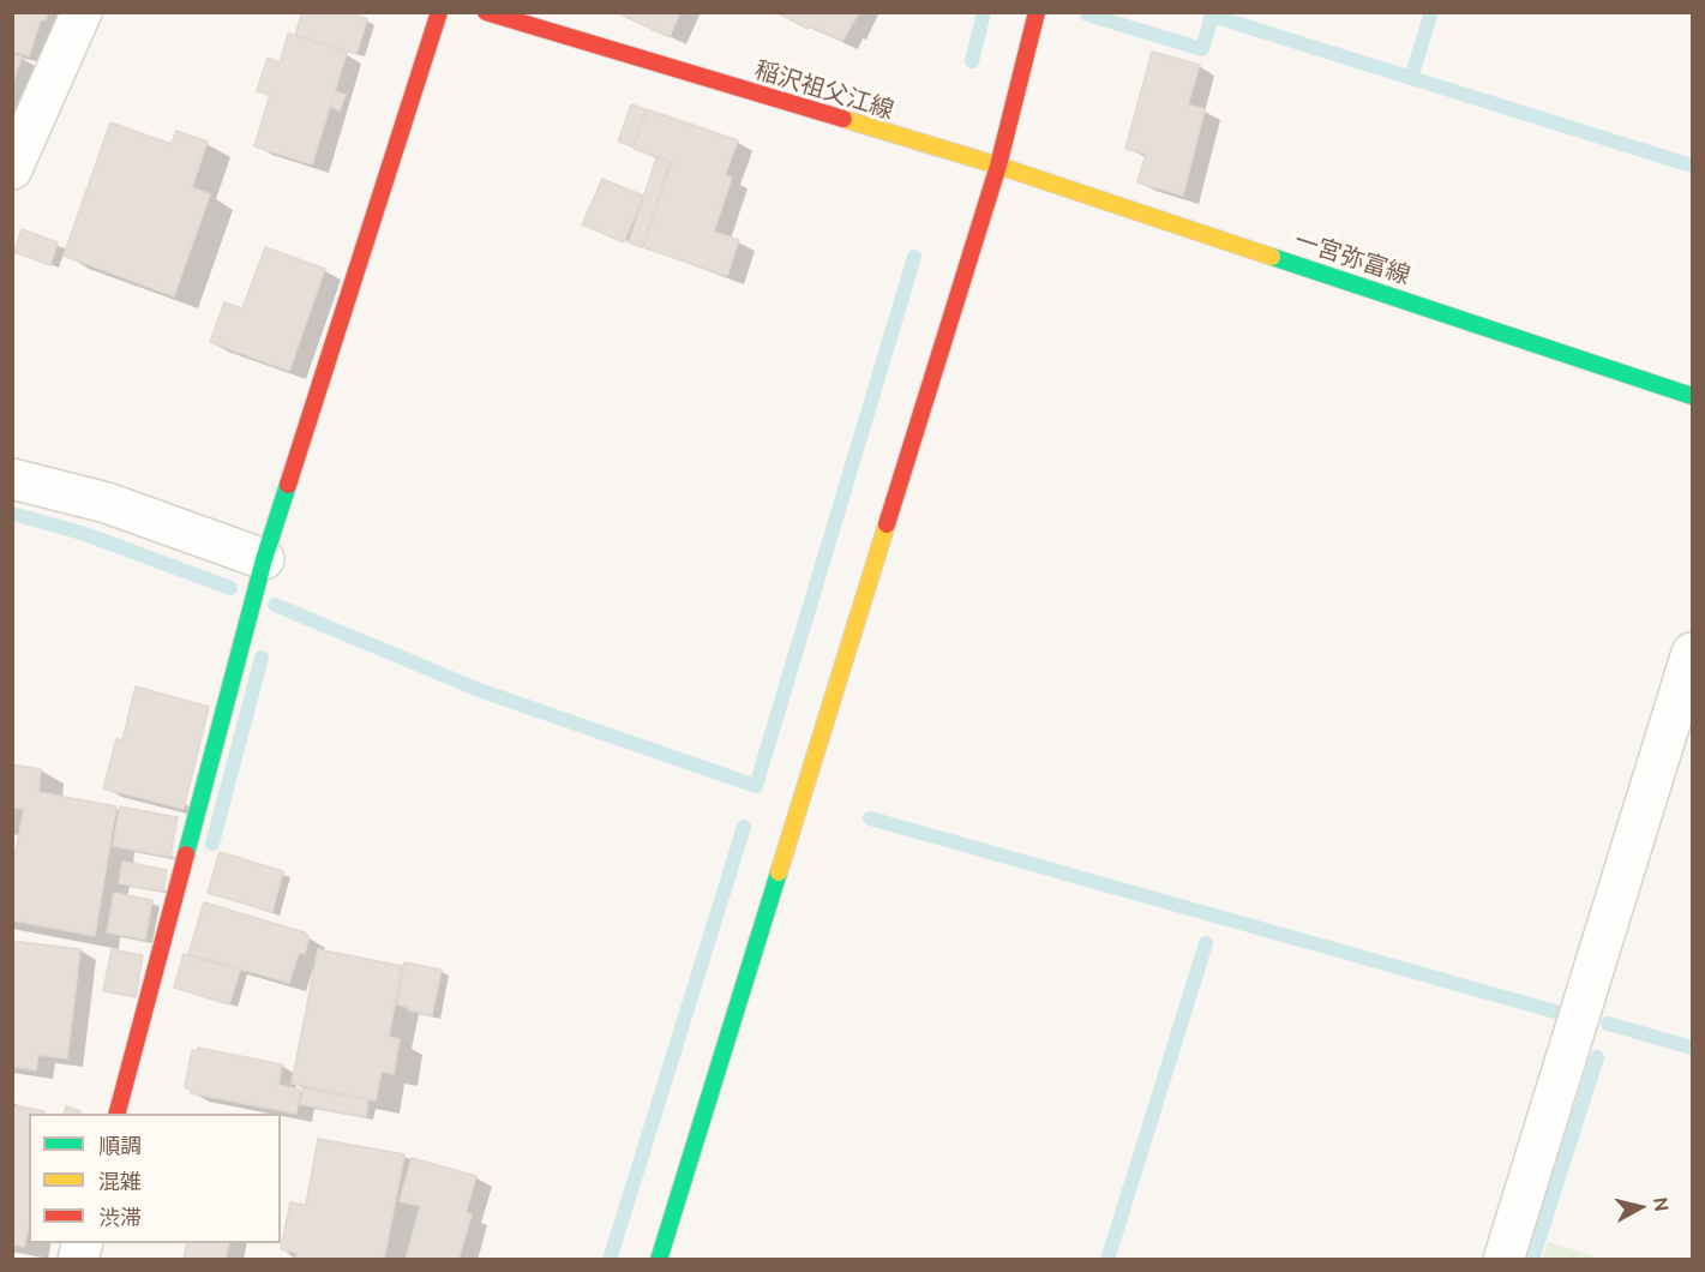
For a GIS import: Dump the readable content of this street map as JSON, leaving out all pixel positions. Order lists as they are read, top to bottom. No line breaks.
{"streets":{"street":["稲沢祖父江線","一宮弥富線"]},"crossings":[["稲沢祖父江線","一宮弥富線"]],"legend":["順調","混雑","渋滞"],"north":"right"}
